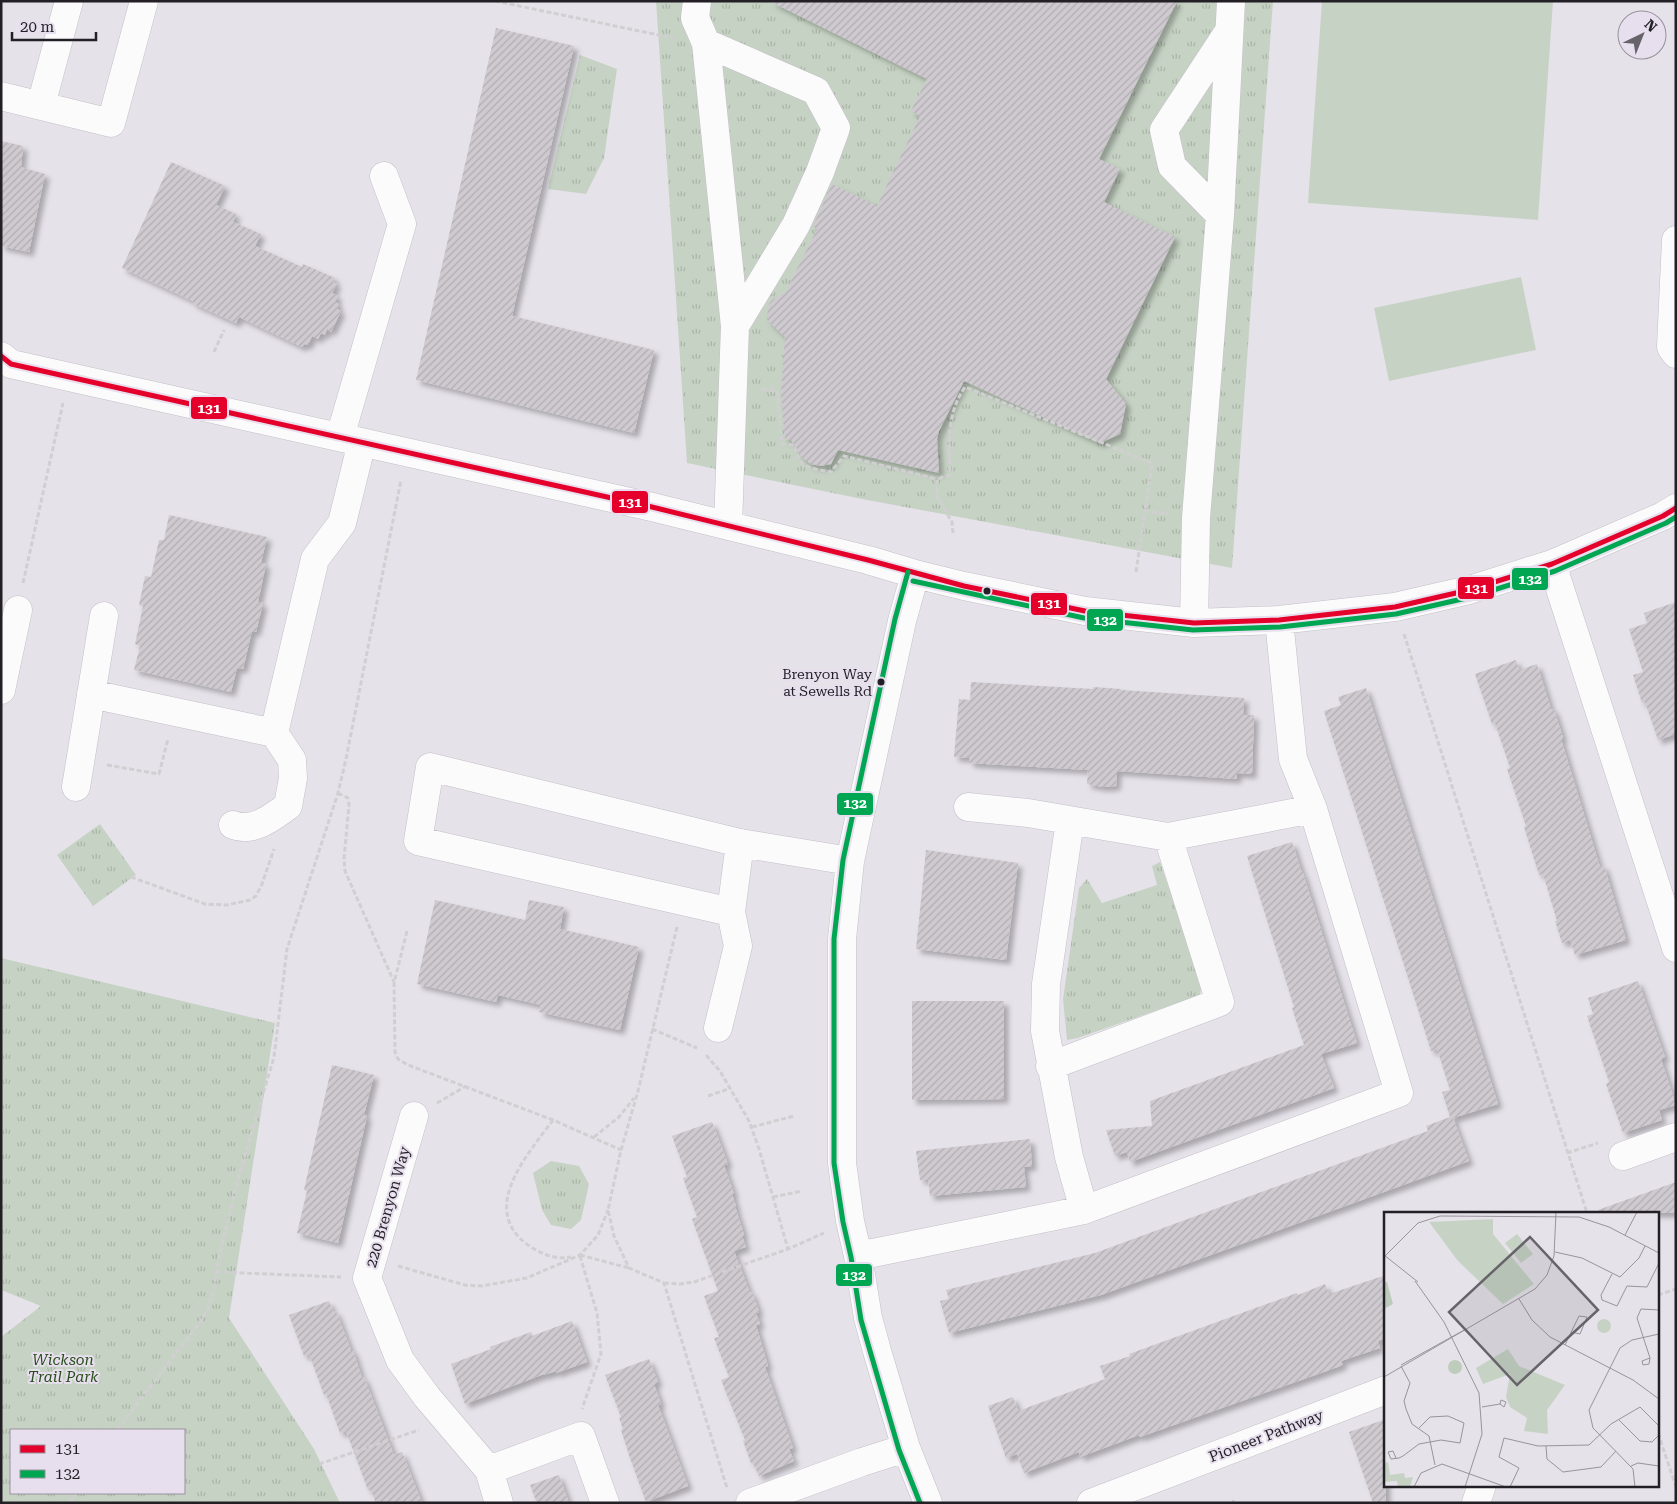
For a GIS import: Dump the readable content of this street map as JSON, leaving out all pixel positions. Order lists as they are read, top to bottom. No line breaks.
{"streets":{"street":["220 Brenyon Way","Pioneer Pathway"]},"parks":["Wickson Trail Park"],"places":["Brenyon Way at Sewells Rd"],"lines":["transit line 131","transit line 132"],"legend":["131","132"],"scale_bar":"20 m","north":"top right"}
